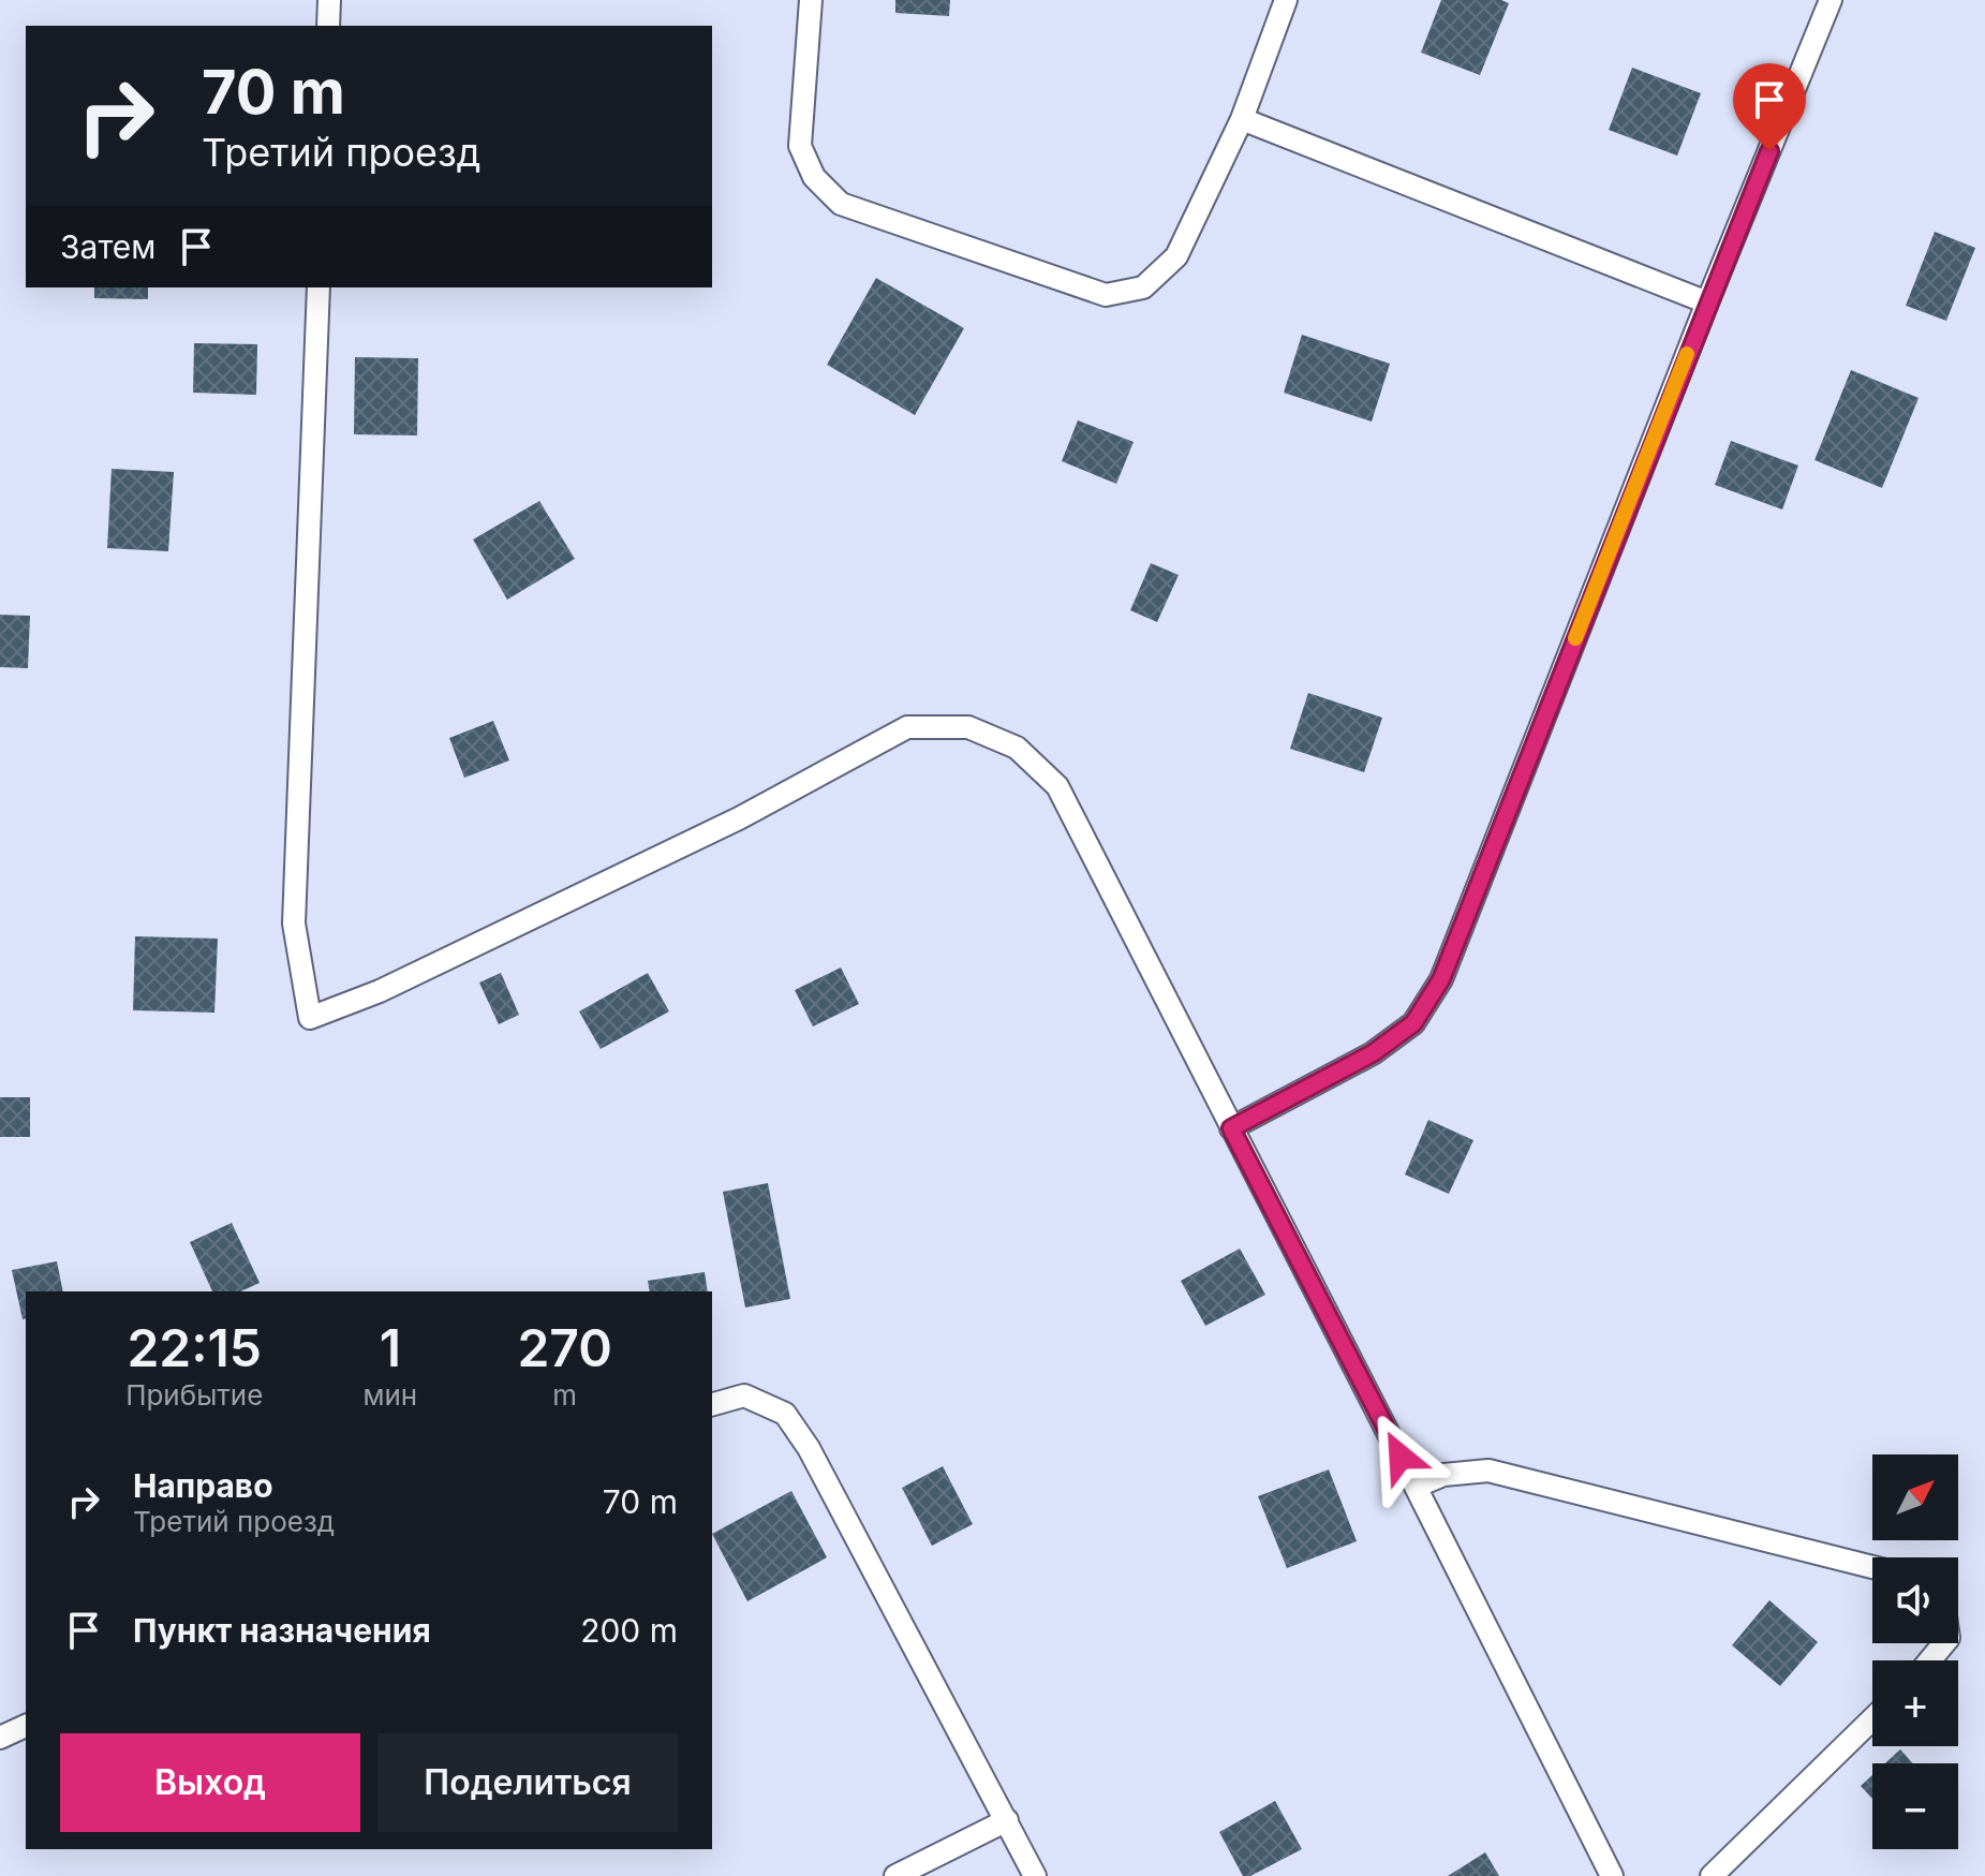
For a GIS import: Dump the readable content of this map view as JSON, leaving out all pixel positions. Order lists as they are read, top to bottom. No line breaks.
{"north":"top right","page":{"turn":["70 m","Третий проезд"],"then":"Затем","eta":["22:15","Прибытие","1","мин","270","m"],"list":[{"name":"Направо","note":"Третий проезд","value":"70 m"},{"name":"Пункт назначения","value":"200 m"}],"map_buttons":["+","−"],"buttons":["Выход","Поделиться"]}}
